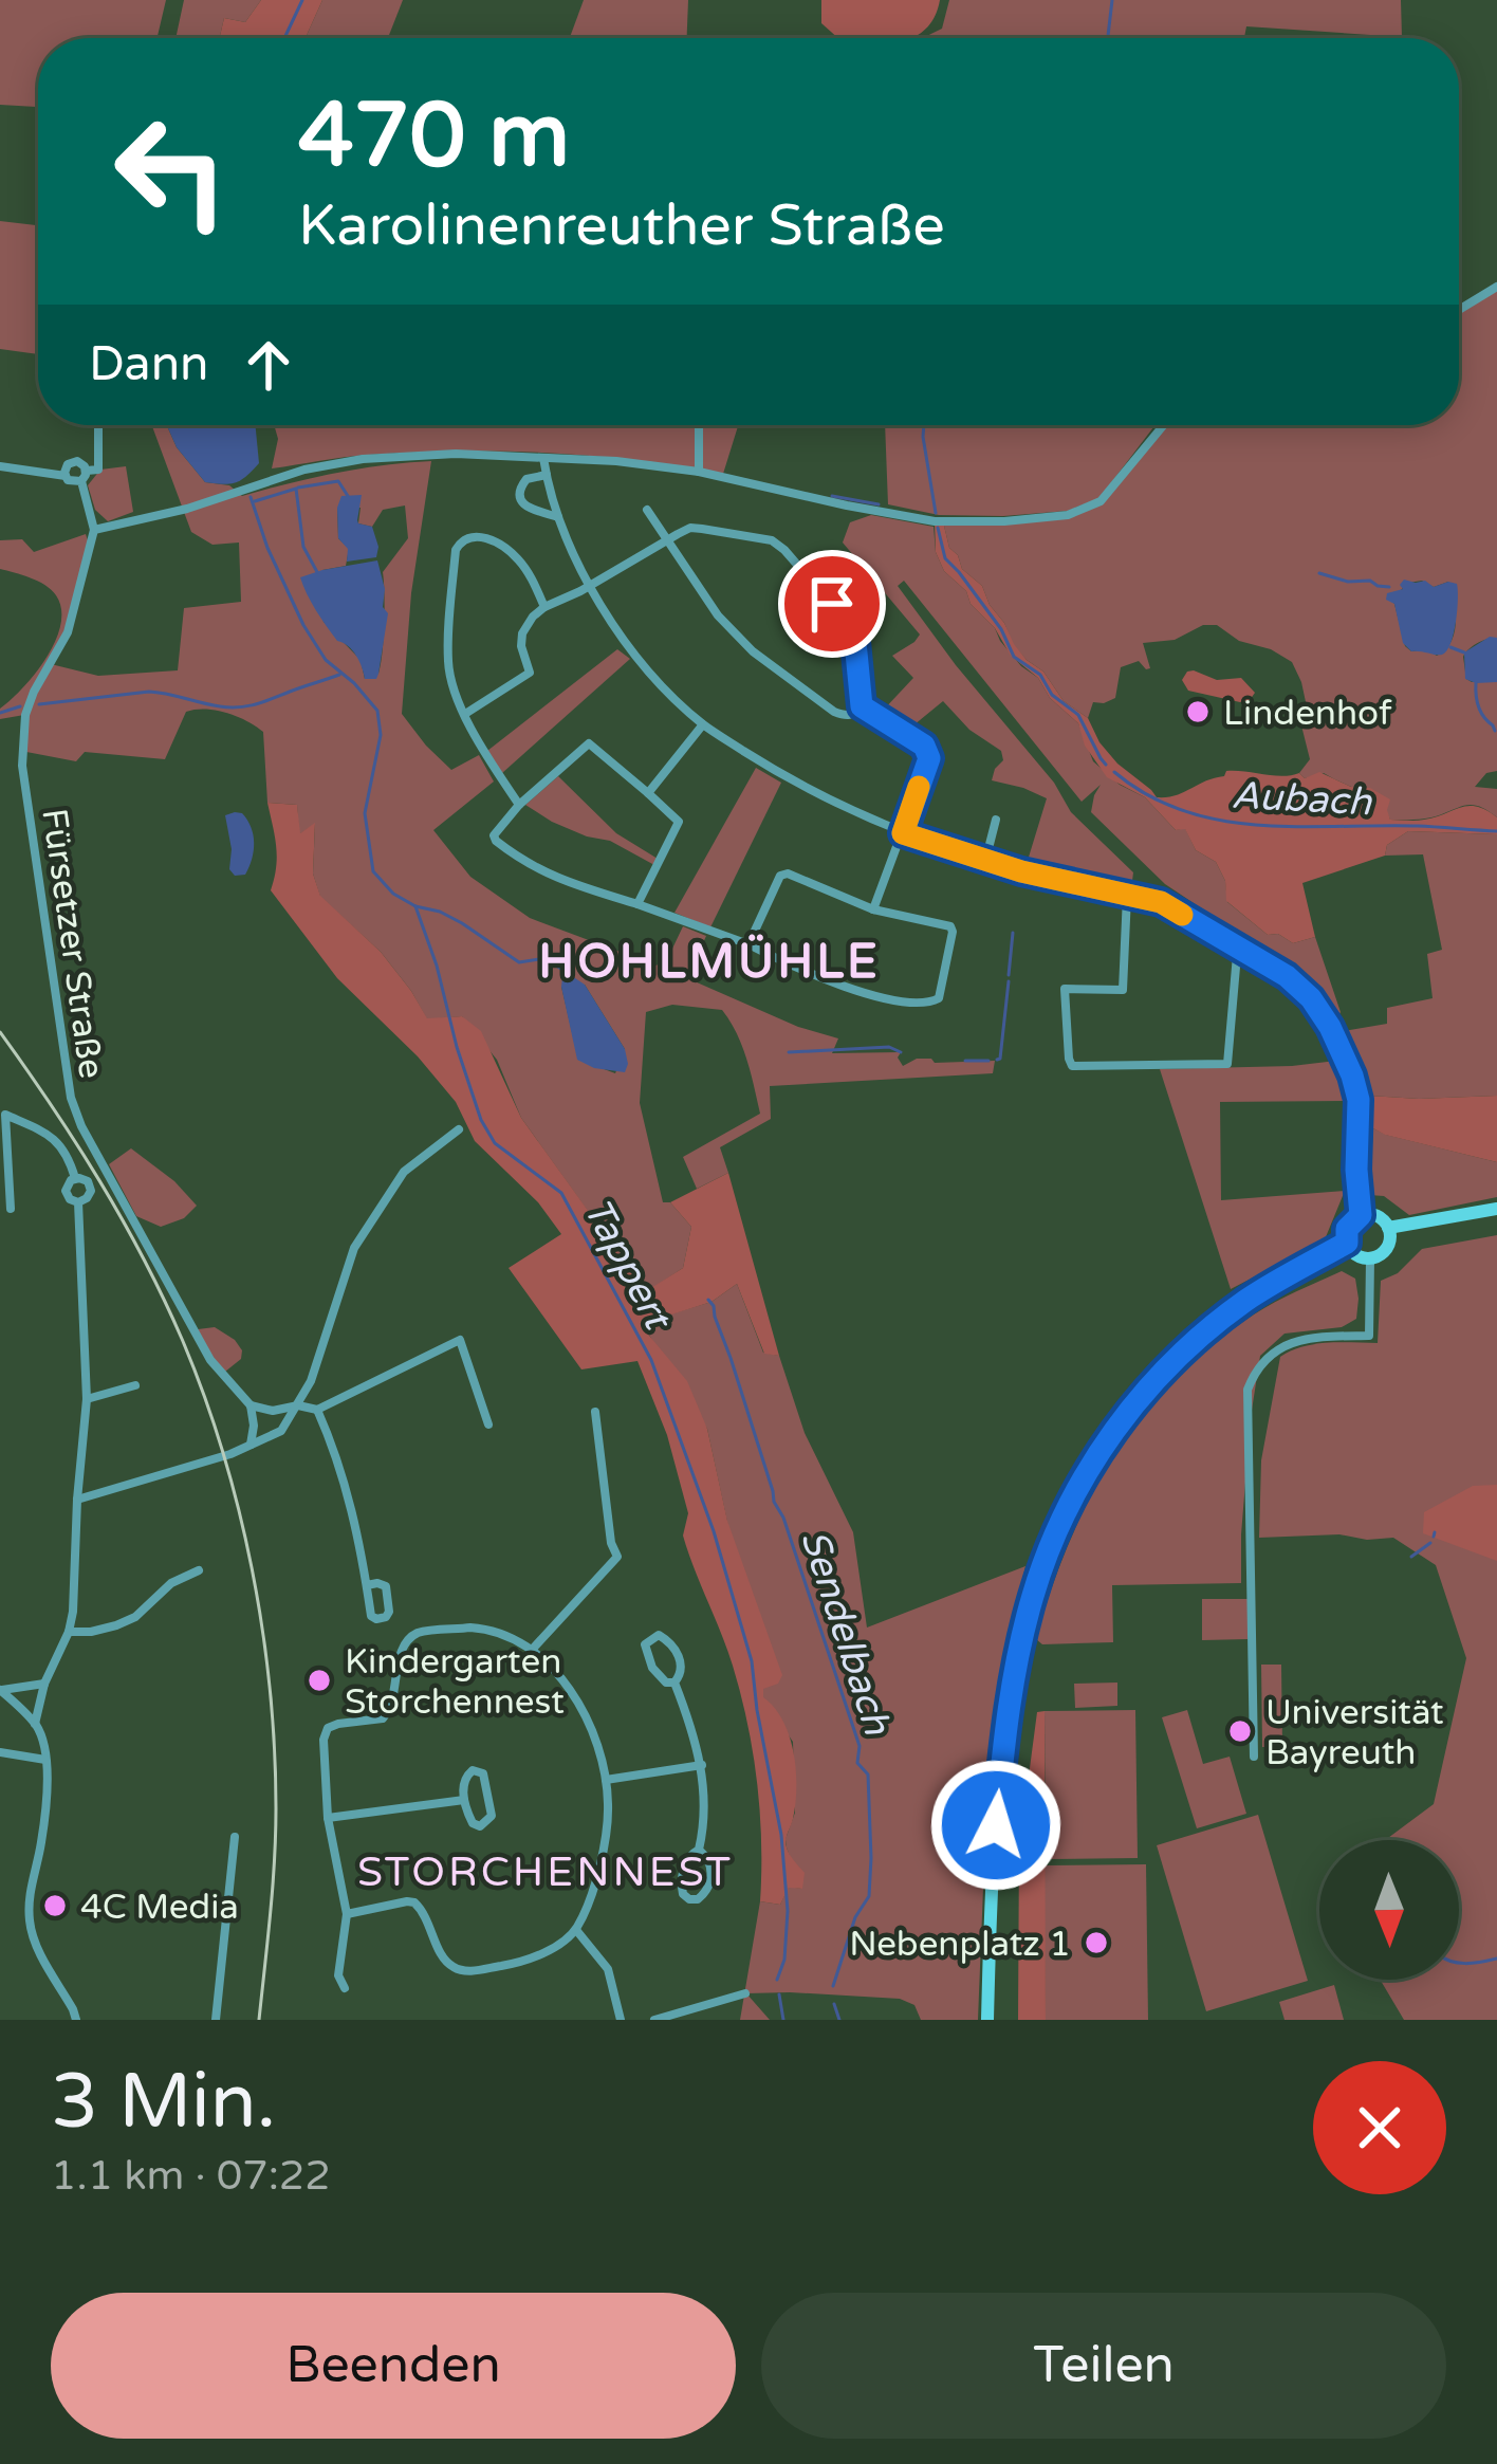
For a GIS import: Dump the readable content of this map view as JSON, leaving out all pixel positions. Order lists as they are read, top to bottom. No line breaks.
{"streets":{"street":["Fürsetzer Straße"]},"districts":["HOHLMÜHLE","STORCHENNEST"],"water":["Aubach","Tappert","Sendelbach"],"places":["Lindenhof","Kindergarten Storchennest","Universität Bayreuth","4C Media","Nebenplatz 1"],"north":"bottom","page":{"turn":["470 m","Karolinenreuther Straße"],"then":"Dann","heading":["3 Min.","1.1 km · 07:22"],"buttons":["Beenden","Teilen"]}}
